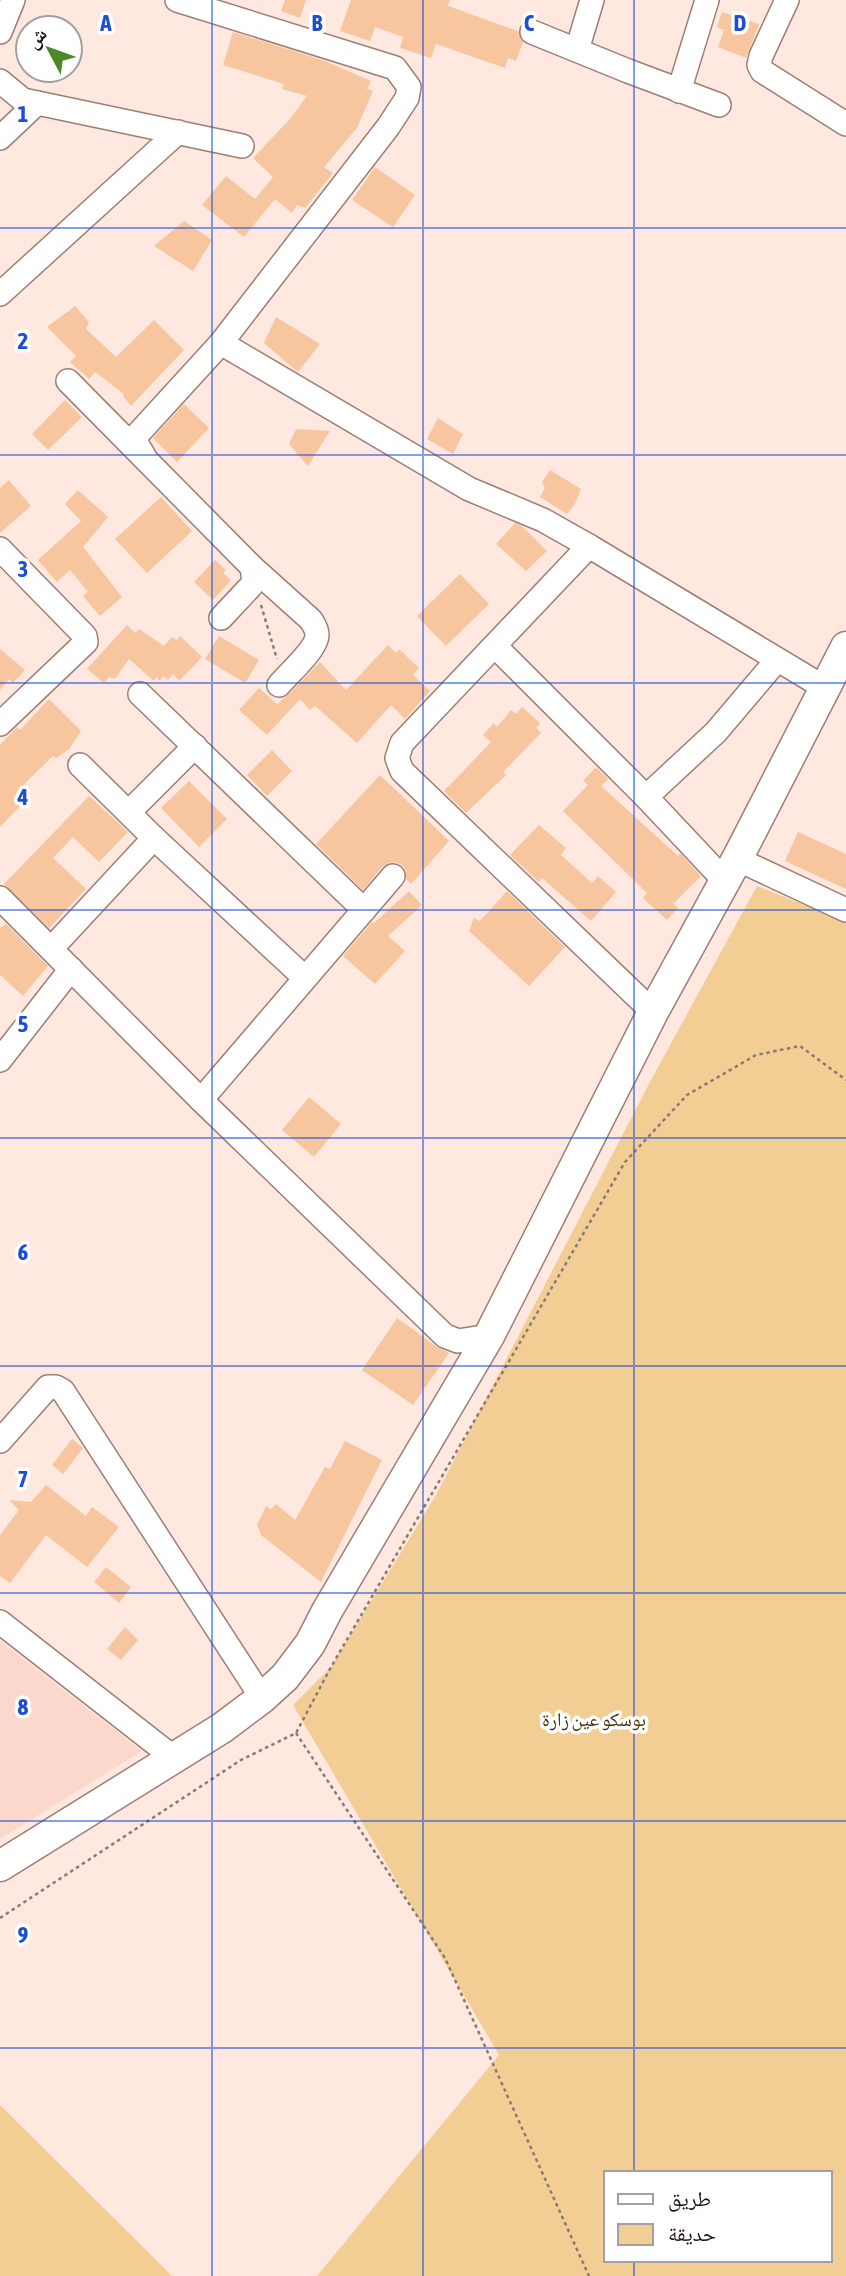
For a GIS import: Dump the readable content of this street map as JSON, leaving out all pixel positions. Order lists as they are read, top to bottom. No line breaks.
{"parks":["بوسكو عين زارة"],"legend":["طريق","حديقة"],"north":"top left","grid":{"columns":["A","B","C","D"],"rows":["1","2","3","4","5","6","7","8","9"]}}
